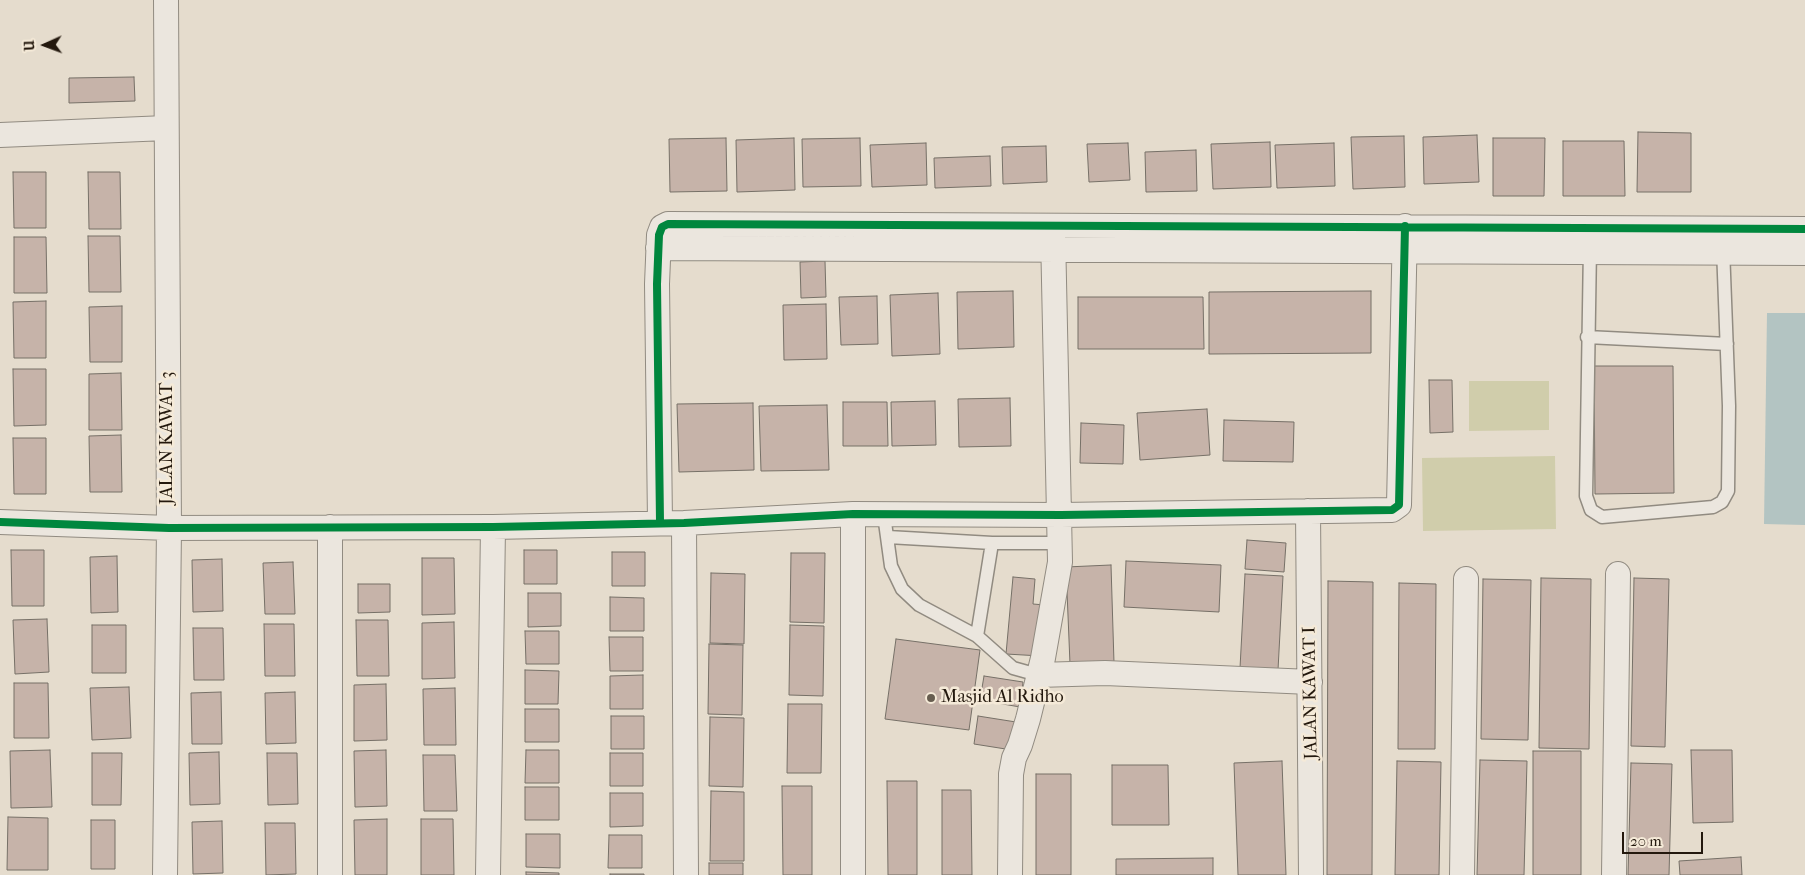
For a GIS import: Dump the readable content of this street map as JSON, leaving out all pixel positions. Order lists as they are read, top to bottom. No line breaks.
{"streets":{"street":["JALAN KAWAT 3","JALAN KAWAT I"]},"places":["Masjid Al Ridho"],"scale_bar":"20 m","north":"left"}
